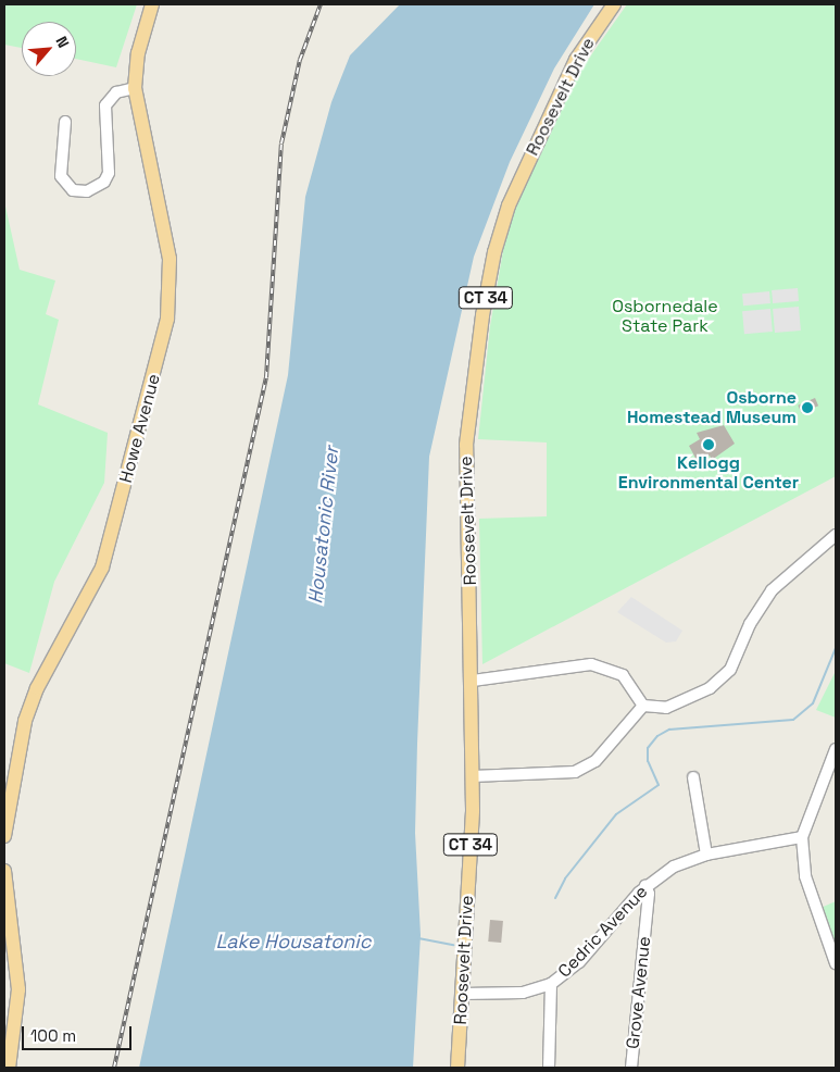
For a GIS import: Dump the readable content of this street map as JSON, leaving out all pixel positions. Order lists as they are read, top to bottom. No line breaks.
{"streets":{"main road":["Roosevelt Drive","CT 34","Howe Avenue"],"street":["Cedric Avenue","Grove Avenue"]},"crossings":[["Roosevelt Drive","Cedric Avenue"],["Cedric Avenue","Grove Avenue"]],"water":["Housatonic River","Lake Housatonic"],"parks":["Osbornedale State Park"],"places":["Osborne Homestead Museum","Kellogg Environmental Center"],"scale_bar":"100 m","north":"top right"}
